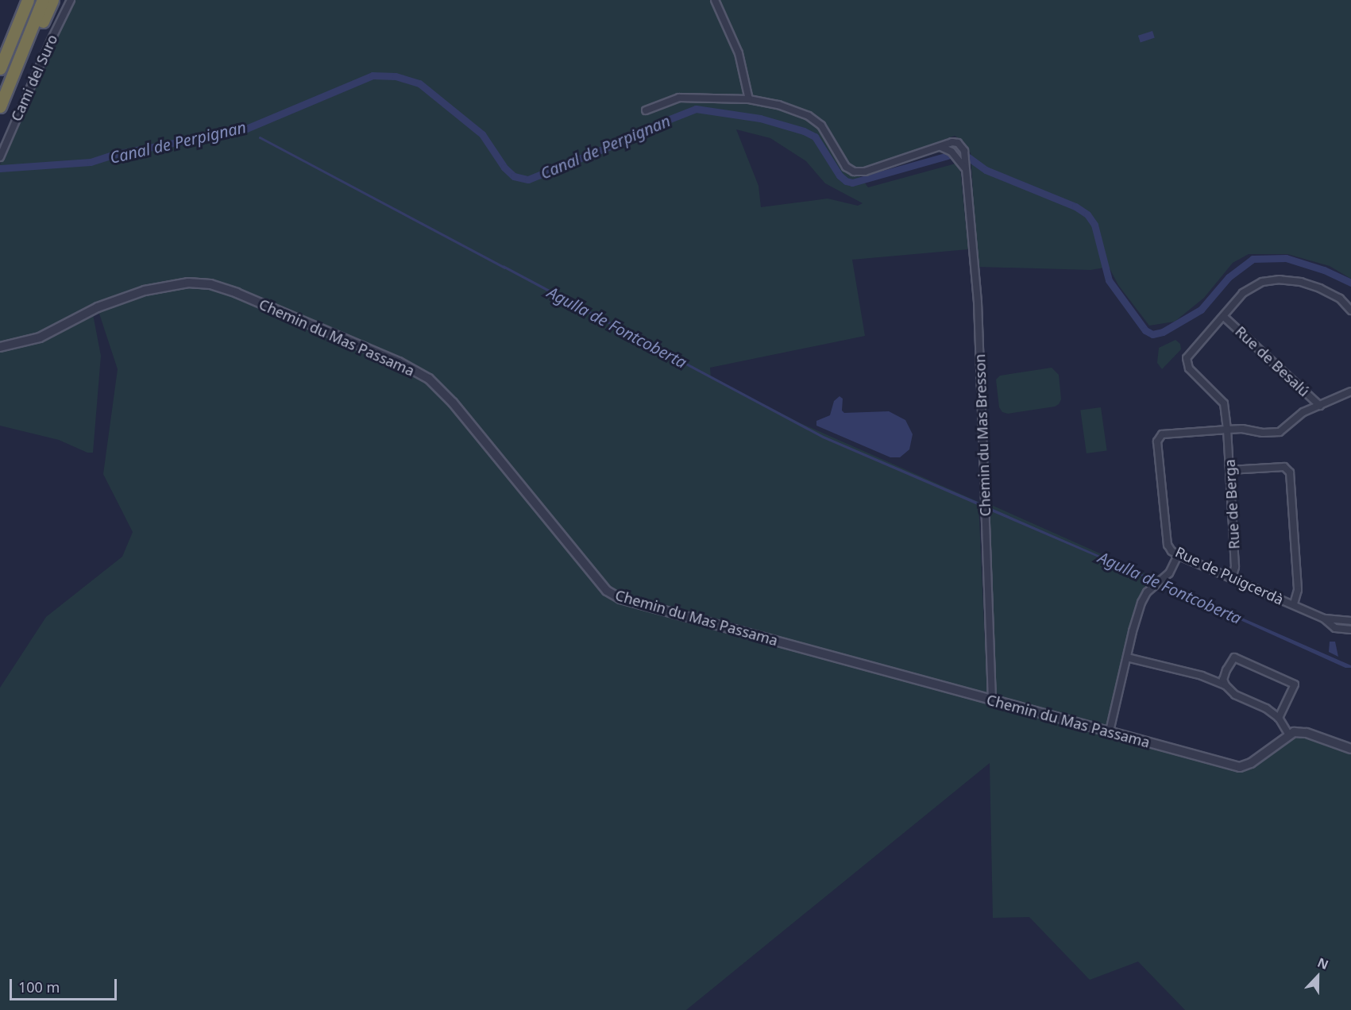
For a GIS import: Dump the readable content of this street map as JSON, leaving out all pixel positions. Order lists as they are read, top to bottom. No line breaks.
{"streets":{"street":["Cami del Suro","Chemin du Mas Passama","Rue de Besalú","Chemin du Mas Bresson","Rue de Berga","Rue de Puigcerdà"]},"crossings":[["Chemin du Mas Passama","Chemin du Mas Bresson"],["Rue de Besalú","Rue de Berga"],["Rue de Berga","Rue de Puigcerdà"]],"water":["Canal de Perpignan","Agulla de Fontcoberta"],"scale_bar":"100 m","north":"top"}
